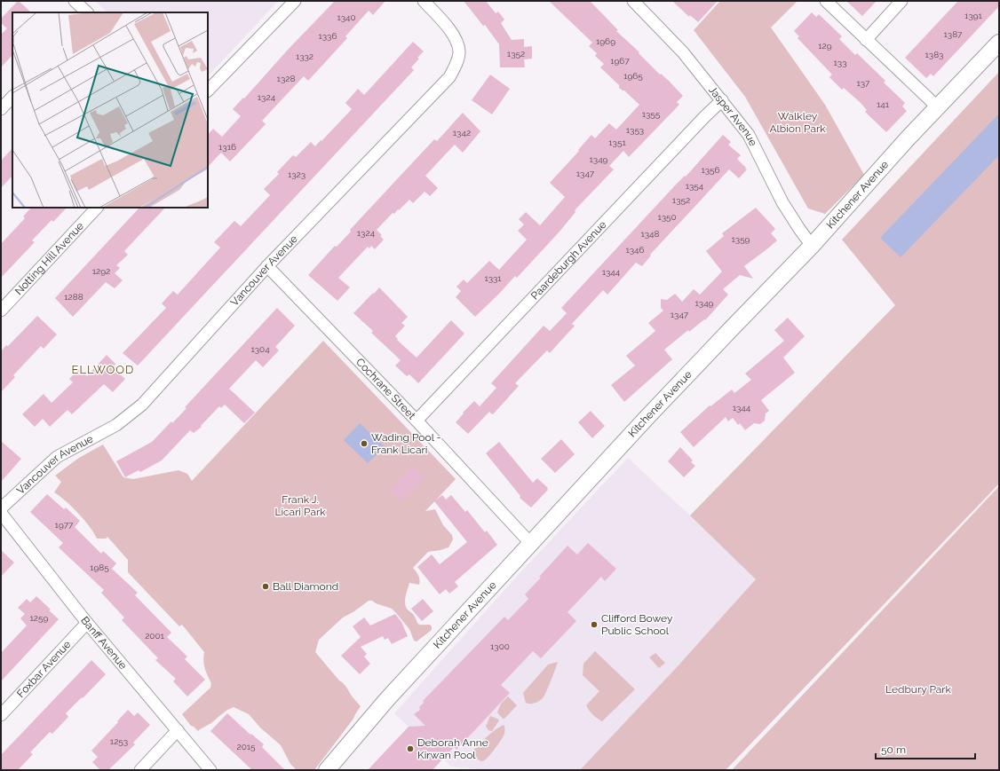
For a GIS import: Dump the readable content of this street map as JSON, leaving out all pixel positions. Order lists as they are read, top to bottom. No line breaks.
{"streets":{"street":["Jasper Avenue","Kitchener Avenue","Notting Hill Avenue","Paardeburgh Avenue","Vancouver Avenue","Cochrane Street","Banff Avenue","Foxbar Avenue"]},"crossings":[["Jasper Avenue","Kitchener Avenue"],["Jasper Avenue","Paardeburgh Avenue"],["Kitchener Avenue","Cochrane Street"],["Paardeburgh Avenue","Cochrane Street"],["Vancouver Avenue","Cochrane Street"],["Banff Avenue","Foxbar Avenue"]],"districts":["ELLWOOD"],"parks":["Walkley Albion Park","Frank J. Licari Park","Ledbury Park"],"places":["Wading Pool - Frank Licari","Ball Diamond","Clifford Bowey Public School","Deborah Anne Kirwan Pool"],"house_numbers":["1391","1340","1387","1336","1969","129","1352","1383","1332","1967","133","1965","1328","137","1324","141","1355","1353","1342","1351","1316","1349","1356","1347","1323","1354","1352","1350","1324","1348","1359","1346","1292","1344","1331","1288","1349","1347","1304","1344","1977","1985","1259","2001","1300","1253","2015"],"scale_bar":"50 m"}
